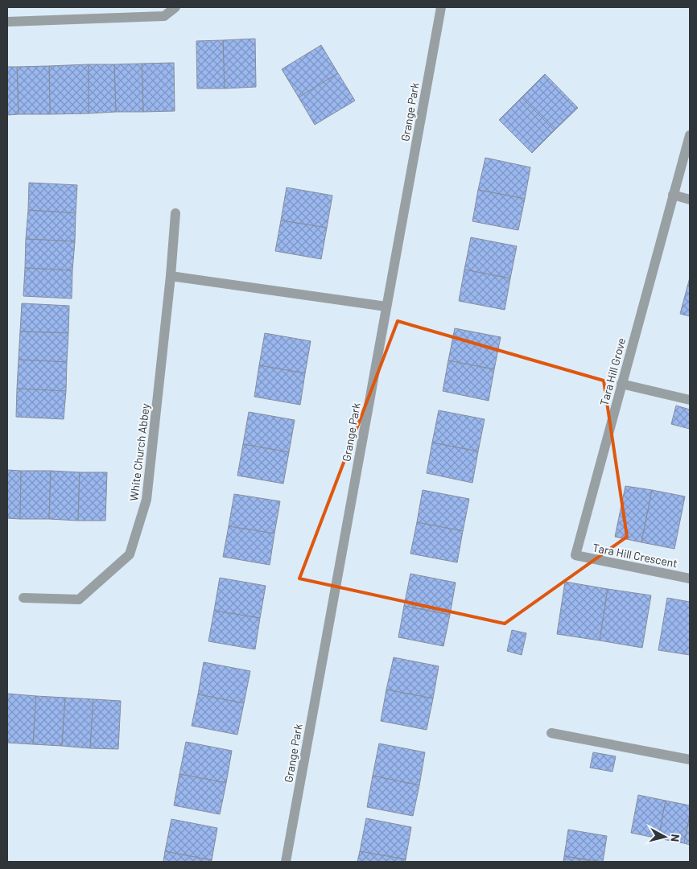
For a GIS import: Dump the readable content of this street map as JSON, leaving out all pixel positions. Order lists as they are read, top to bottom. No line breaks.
{"streets":{"street":["Grange Park","Tara Hill Grove","White Church Abbey","Tara Hill Crescent"]},"crossings":[["Tara Hill Grove","Tara Hill Crescent"]],"north":"right"}
